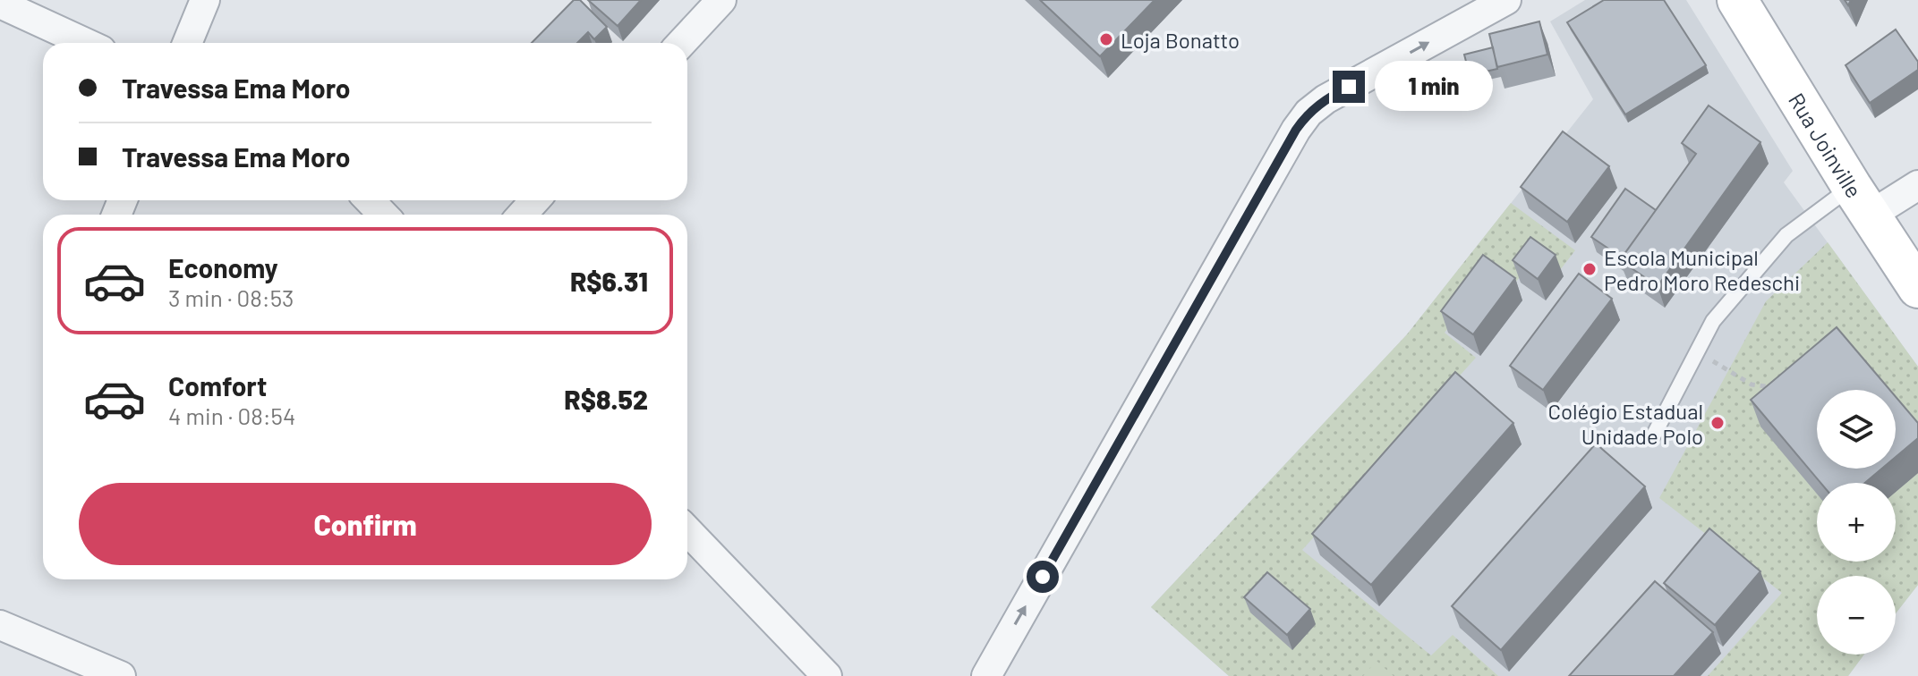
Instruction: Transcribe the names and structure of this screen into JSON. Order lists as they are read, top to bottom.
{
  "streets": {
    "main road": ["Rua Joinville"]
  },
  "places": ["Loja Bonatto", "Escola Municipal Pedro Moro Redeschi", "Colégio Estadual Unidade Polo"],
  "page": {
    "banner": ["Travessa Ema Moro", "Travessa Ema Moro"],
    "bubble": "1 min",
    "list": [
      {
        "name": "Economy",
        "note": "3 min · 08:53",
        "value": "R$6.31"
      },
      {
        "name": "Comfort",
        "note": "4 min · 08:54",
        "value": "R$8.52"
      }
    ],
    "map_buttons": ["+", "−"],
    "buttons": "Confirm"
  }
}
